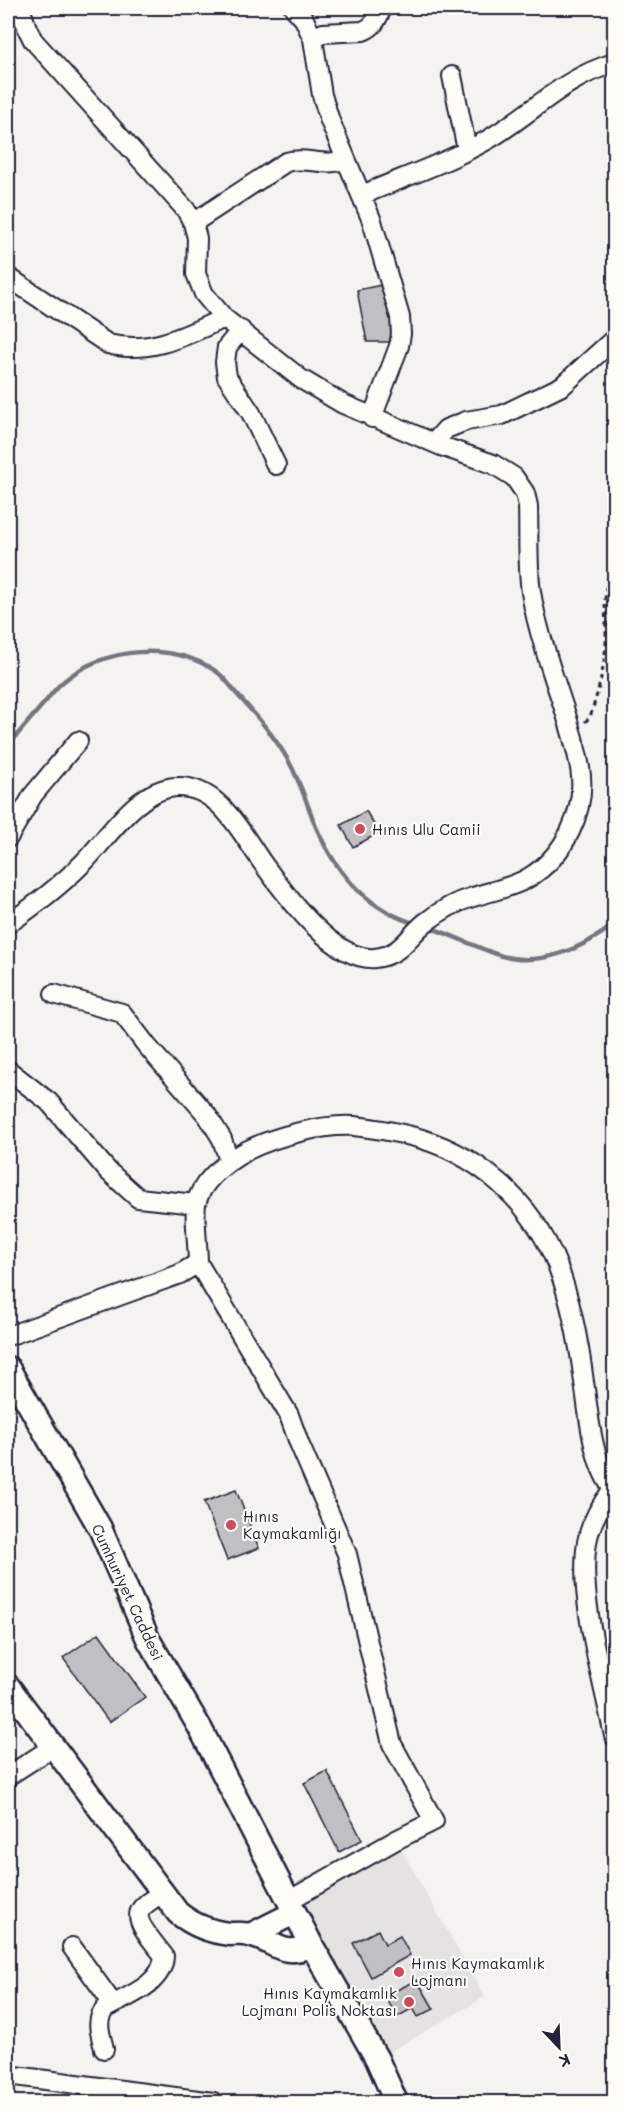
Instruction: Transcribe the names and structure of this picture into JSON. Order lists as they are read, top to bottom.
{
  "streets": {
    "main road": ["Cumhuriyet Caddesi"]
  },
  "places": [
    "Hınıs Ulu Camii",
    "Hınıs Kaymakamlığı",
    "Hınıs Kaymakamlık Lojmanı",
    "Hınıs Kaymakamlık Lojmanı Polis Noktası"
  ],
  "north": "bottom right"
}
